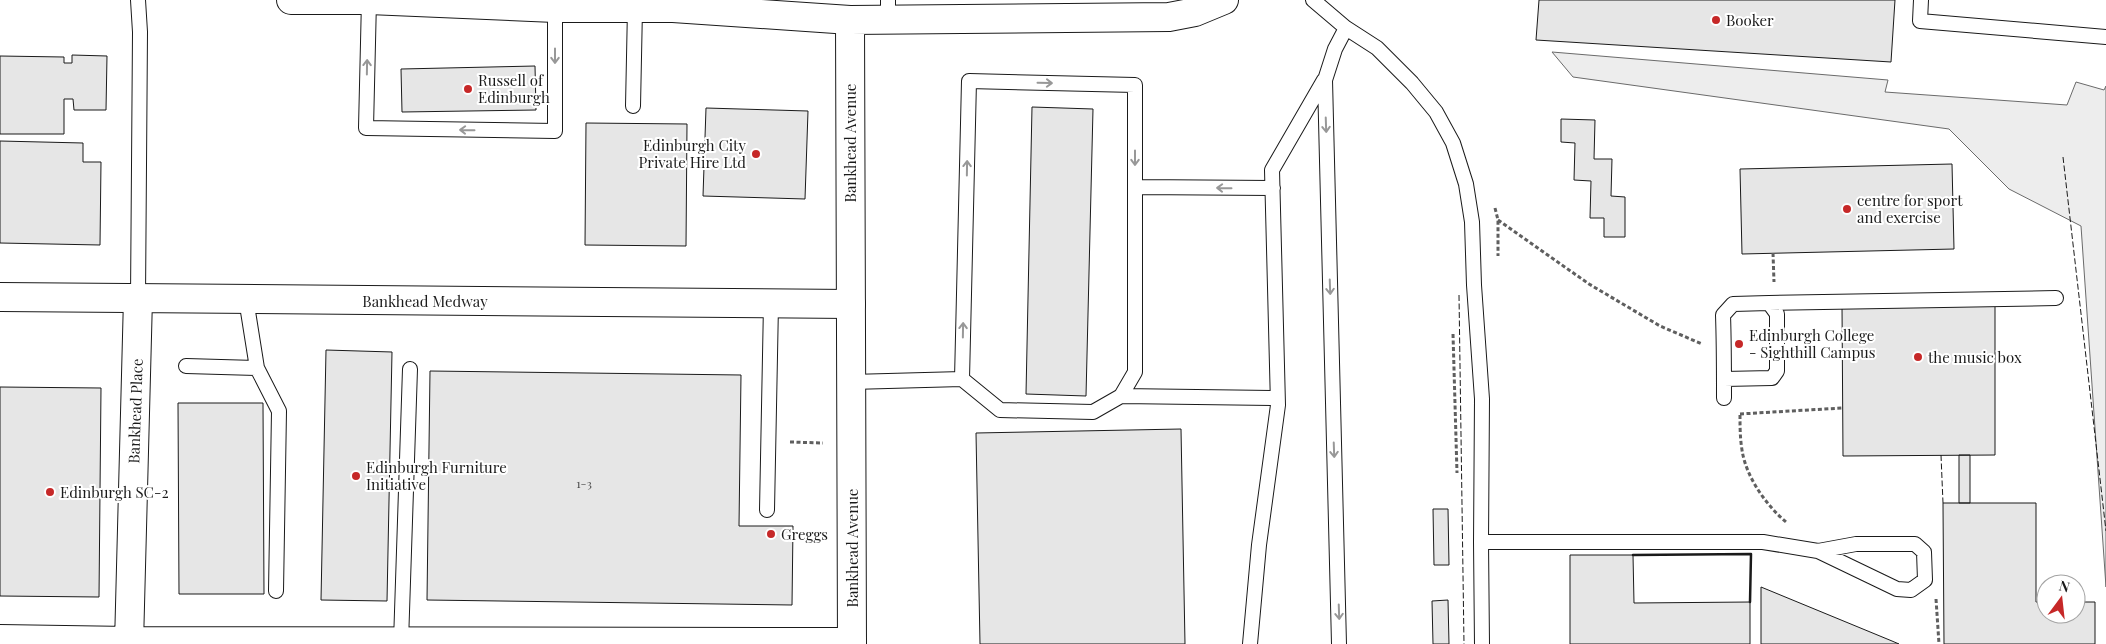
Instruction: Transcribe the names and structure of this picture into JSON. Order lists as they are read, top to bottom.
{
  "streets": {
    "street": ["Bankhead Avenue", "Bankhead Medway", "Bankhead Place"]
  },
  "crossings": [
    ["Bankhead Avenue", "Bankhead Medway"],
    ["Bankhead Medway", "Bankhead Place"]
  ],
  "places": [
    "Booker",
    "Russell of Edinburgh",
    "Edinburgh City Private Hire Ltd",
    "centre for sport and exercise",
    "Edinburgh College - Sighthill Campus",
    "the music box",
    "Edinburgh Furniture Initiative",
    "Edinburgh SC-2",
    "Greggs"
  ],
  "house_numbers": ["1-3"],
  "north": "top"
}
